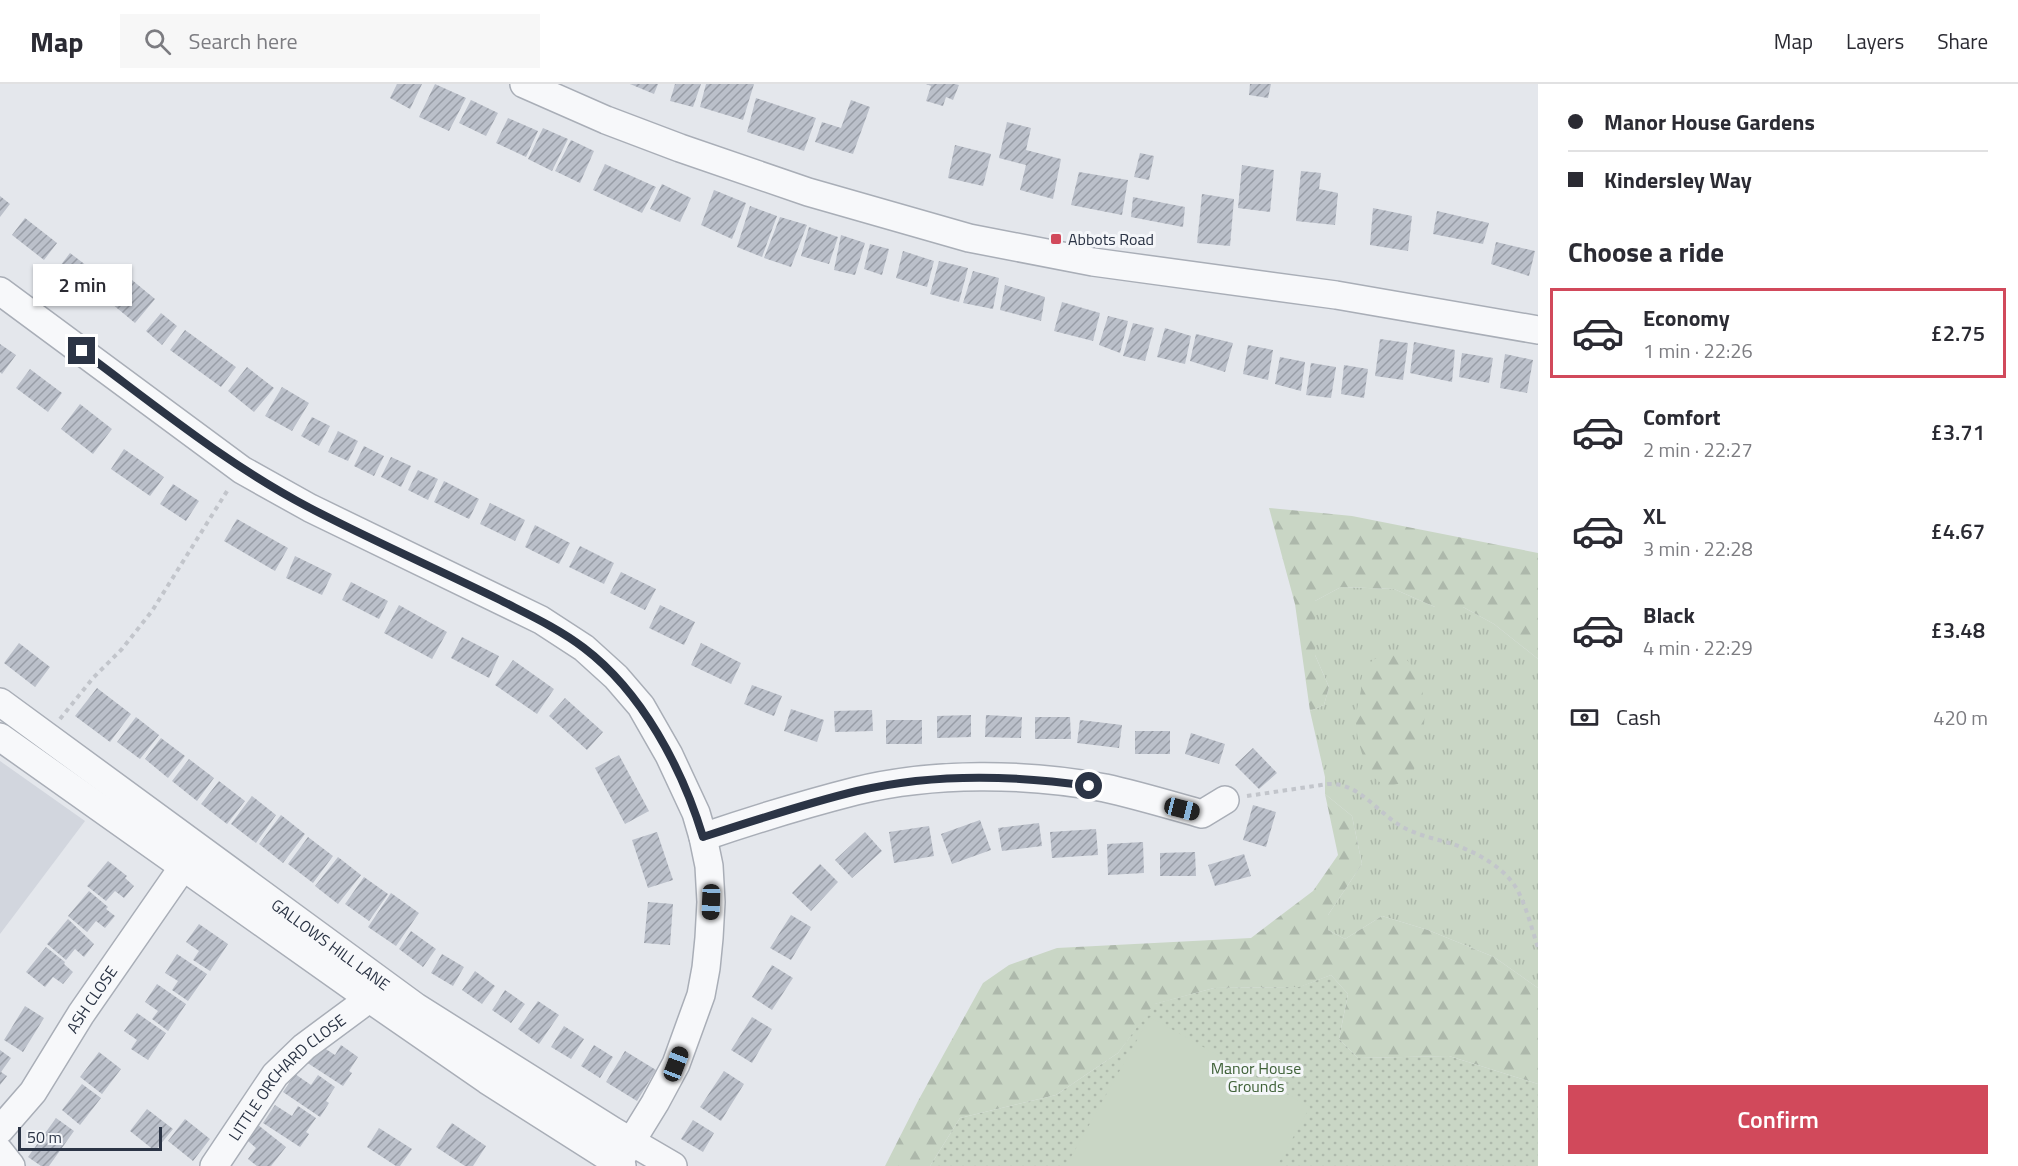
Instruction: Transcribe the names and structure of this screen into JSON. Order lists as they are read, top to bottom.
{
  "streets": {
    "street": ["GALLOWS HILL LANE", "ASH CLOSE", "LITTLE ORCHARD CLOSE"]
  },
  "crossings": [
    ["GALLOWS HILL LANE", "ASH CLOSE"],
    ["GALLOWS HILL LANE", "LITTLE ORCHARD CLOSE"]
  ],
  "parks": ["Manor House Grounds"],
  "places": {
    "transit": ["Abbots Road"]
  },
  "scale_bar": "50 m",
  "page": {
    "header": "Map",
    "search": "Search here",
    "nav": ["Map", "Layers", "Share"],
    "banner": ["Manor House Gardens", "Kindersley Way"],
    "heading": "Choose a ride",
    "bubble": "2 min",
    "list": [
      {
        "name": "Economy",
        "note": "1 min · 22:26",
        "value": "£2.75"
      },
      {
        "name": "Comfort",
        "note": "2 min · 22:27",
        "value": "£3.71"
      },
      {
        "name": "XL",
        "note": "3 min · 22:28",
        "value": "£4.67"
      },
      {
        "name": "Black",
        "note": "4 min · 22:29",
        "value": "£3.48"
      }
    ],
    "pay": ["Cash", "420 m"],
    "buttons": "Confirm",
    "scale": "50 m"
  }
}
